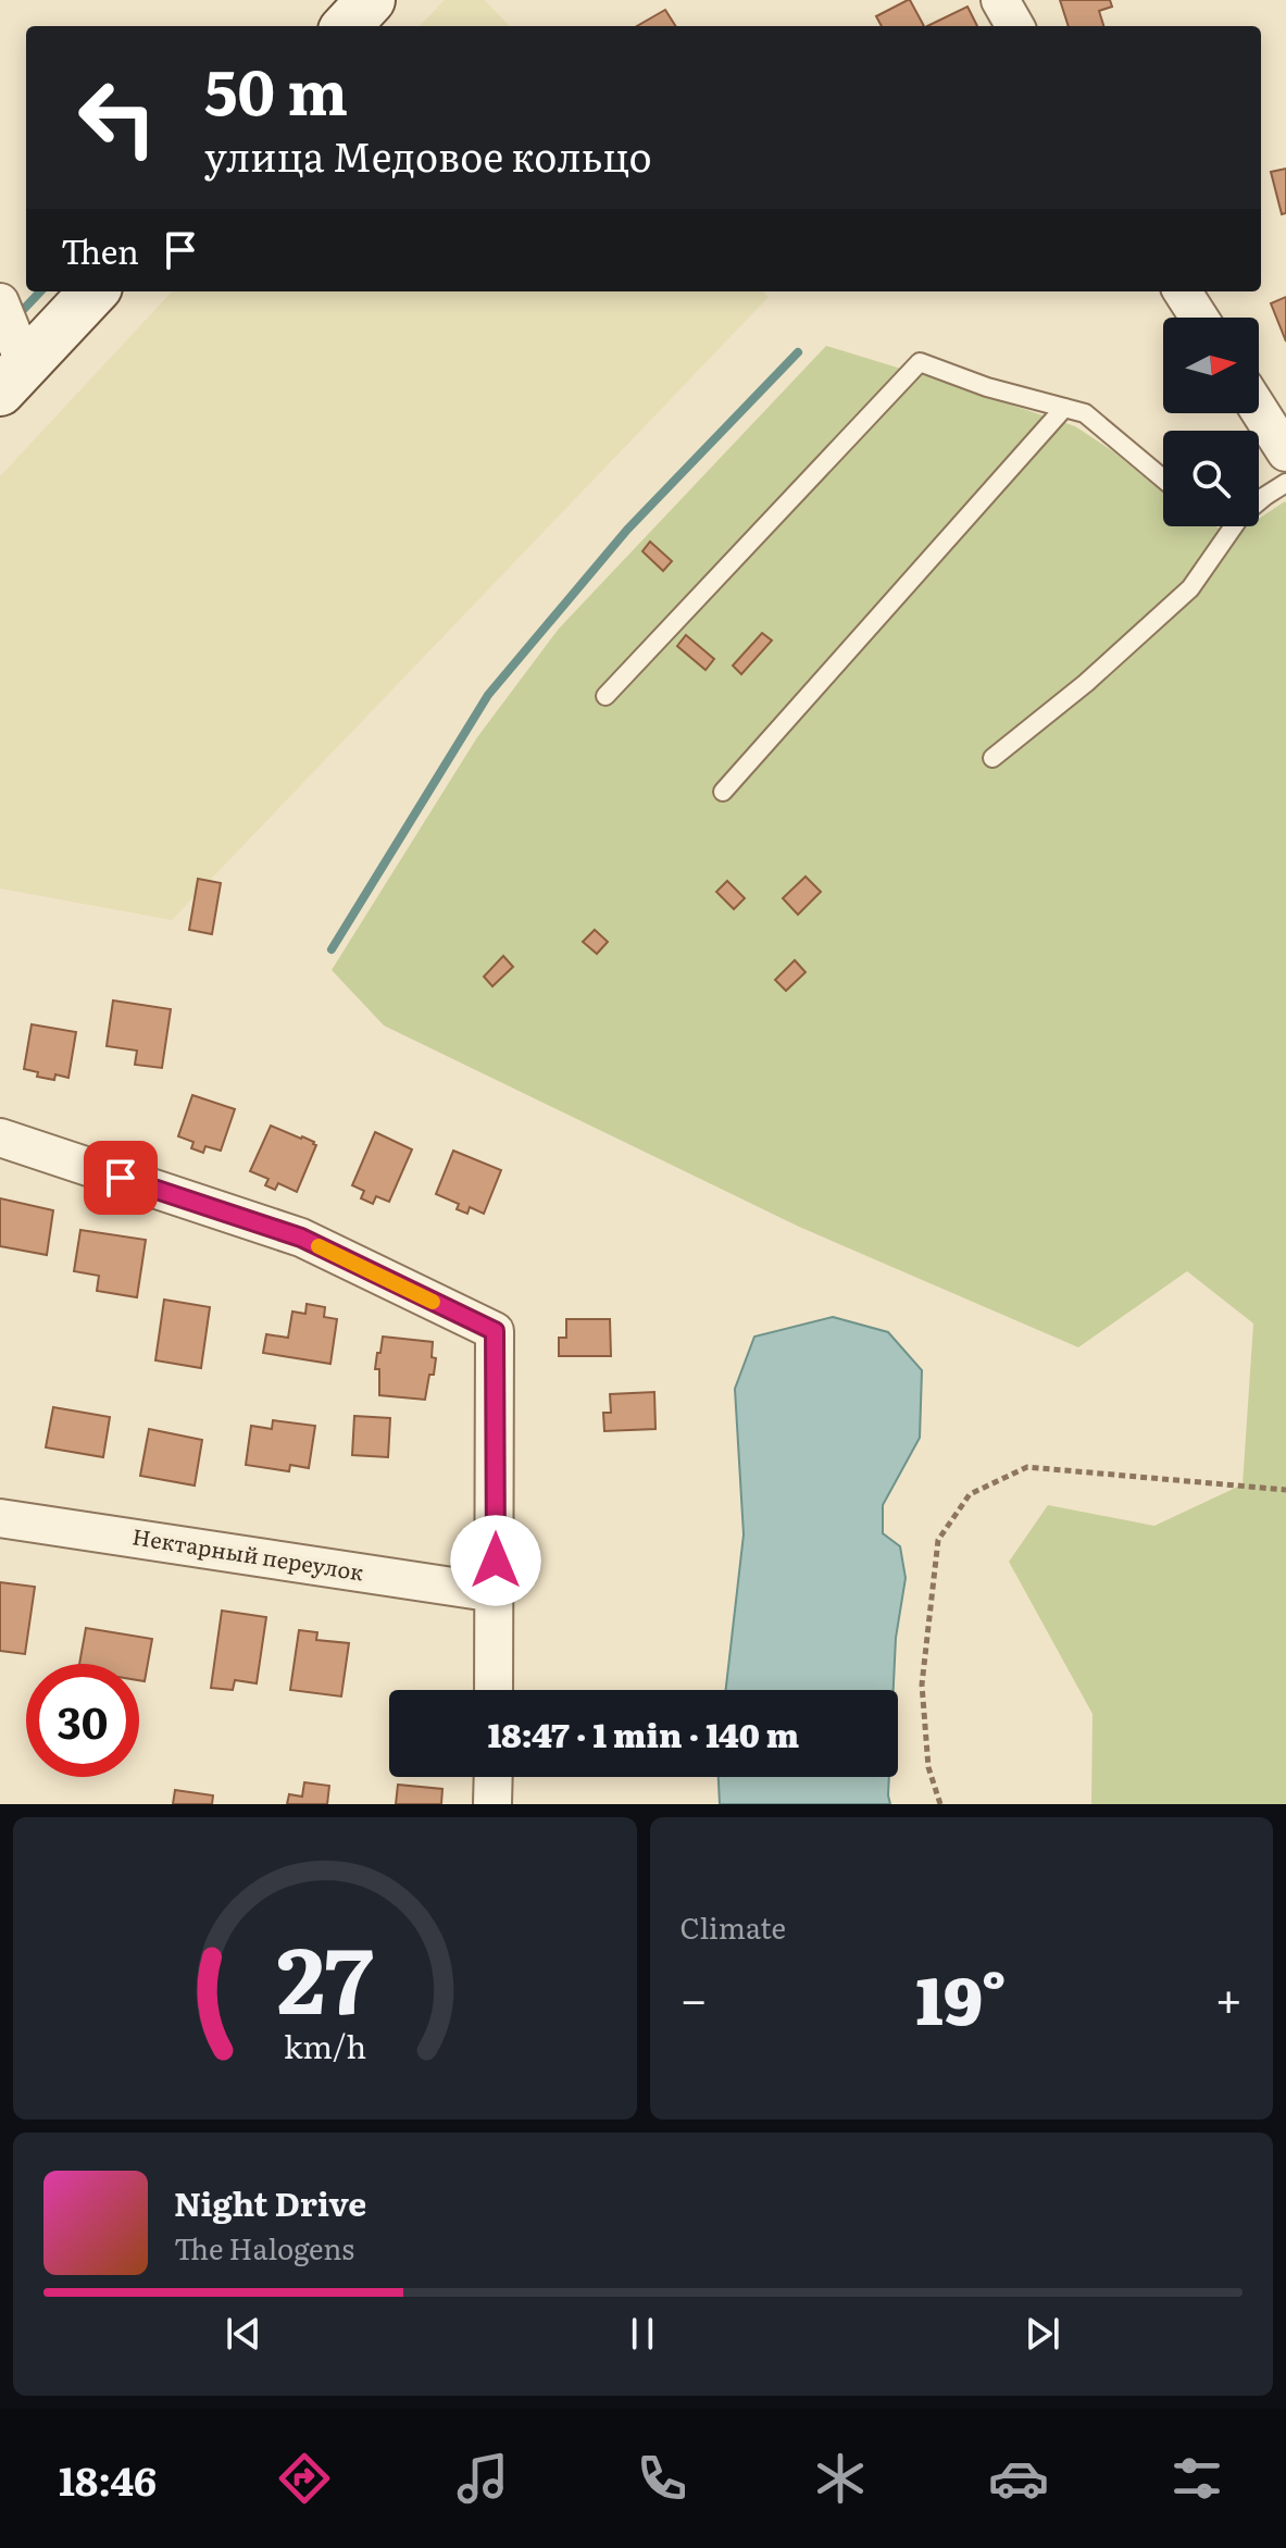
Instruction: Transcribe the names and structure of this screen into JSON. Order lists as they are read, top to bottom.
{
  "streets": {
    "street": ["Нектарный переулок"]
  },
  "north": "right",
  "page": {
    "turn": ["50 m", "улица Медовое кольцо"],
    "then": "Then",
    "limit": "30",
    "trip": "18:47 · 1 min · 140 m",
    "tile": "Climate",
    "heat": ["−", "19°", "+"],
    "song": ["Night Drive", "The Halogens"],
    "tabs": "18:46",
    "gauge": ["27", "km/h"]
  }
}
